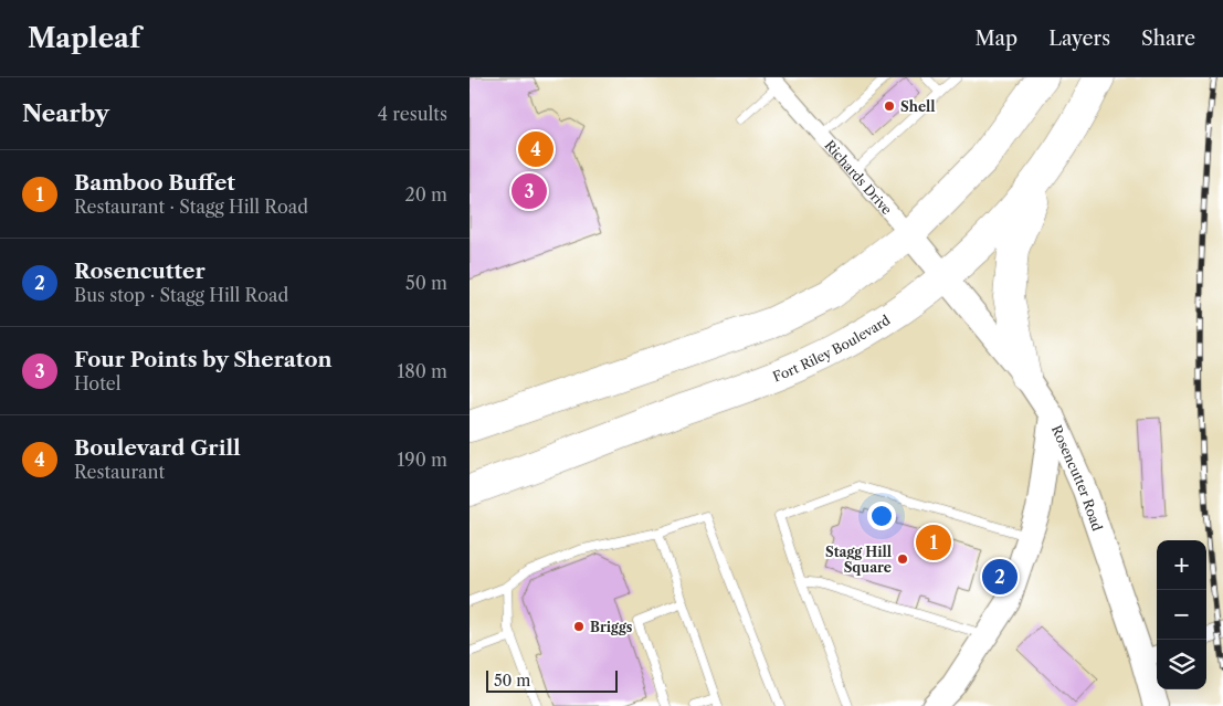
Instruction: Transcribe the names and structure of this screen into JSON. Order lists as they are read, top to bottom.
{
  "streets": {
    "highway": ["Fort Riley Boulevard"],
    "street": ["Richards Drive", "Rosencutter Road"]
  },
  "crossings": [
    ["Richards Drive", "Fort Riley Boulevard"],
    ["Richards Drive", "Rosencutter Road"],
    ["Fort Riley Boulevard", "Rosencutter Road"]
  ],
  "places": ["Shell", "Stagg Hill Square", "Briggs"],
  "scale_bar": "50 m",
  "page": {
    "header": "Mapleaf",
    "nav": ["Map", "Layers", "Share"],
    "heading": ["Nearby", "4 results"],
    "pins": [
      "4",
      "3",
      "1",
      "2"
    ],
    "list": [
      {
        "mark": "1",
        "name": "Bamboo Buffet",
        "note": "Restaurant · Stagg Hill Road",
        "value": "20 m"
      },
      {
        "mark": "2",
        "name": "Rosencutter",
        "note": "Bus stop · Stagg Hill Road",
        "value": "50 m"
      },
      {
        "mark": "3",
        "name": "Four Points by Sheraton",
        "note": "Hotel",
        "value": "180 m"
      },
      {
        "mark": "4",
        "name": "Boulevard Grill",
        "note": "Restaurant",
        "value": "190 m"
      }
    ],
    "map_buttons": ["+", "−"],
    "scale": "50 m"
  }
}
